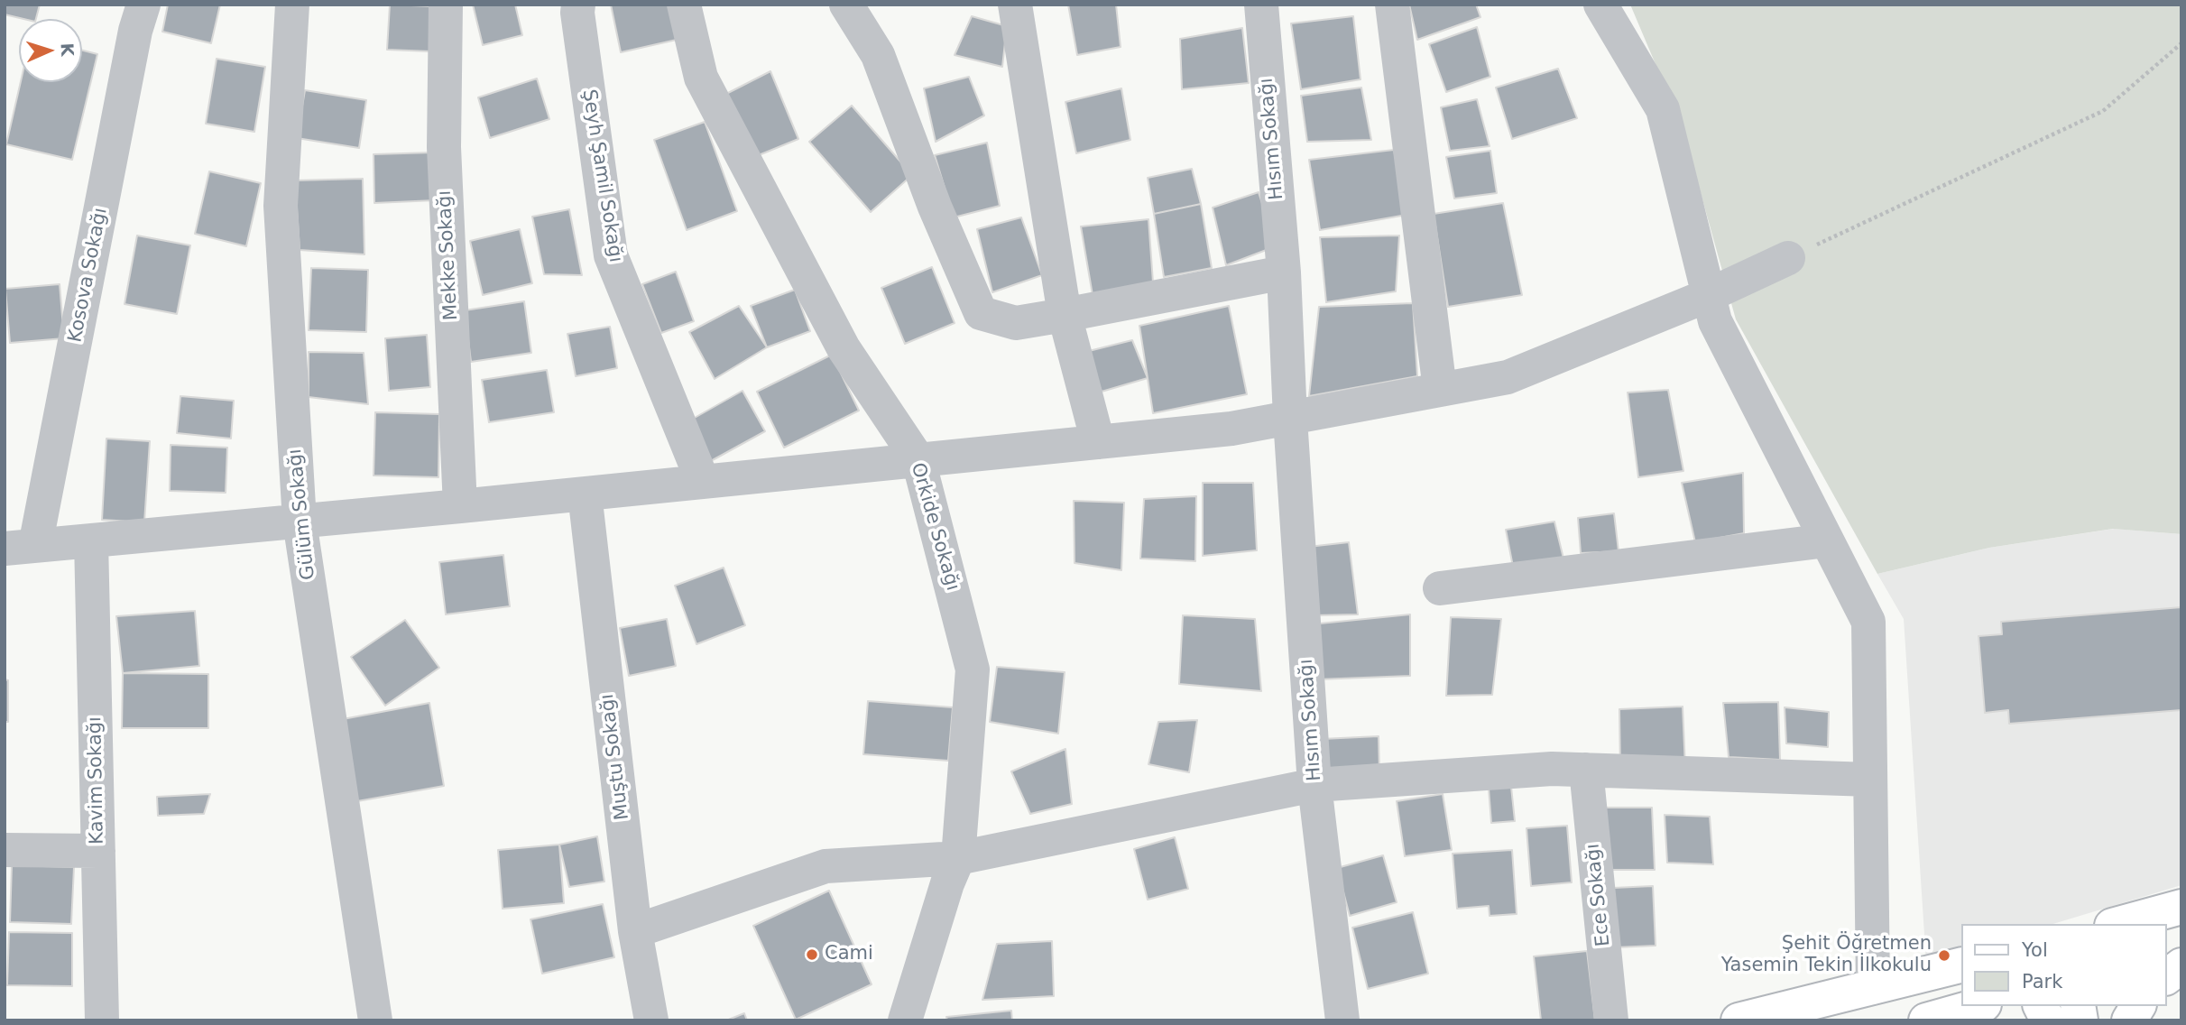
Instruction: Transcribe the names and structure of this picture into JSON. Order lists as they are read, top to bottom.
{
  "streets": {
    "street": [
      "Hısım Sokağı",
      "Şeyh Şamil Sokağı",
      "Mekke Sokağı",
      "Kosova Sokağı",
      "Gülüm Sokağı",
      "Orkide Sokağı",
      "Muştu Sokağı",
      "Kavim Sokağı",
      "Ece Sokağı"
    ]
  },
  "places": ["Cami", "Şehit Öğretmen Yasemin Tekin İlkokulu"],
  "legend": ["Yol", "Park"],
  "north": "right"
}
